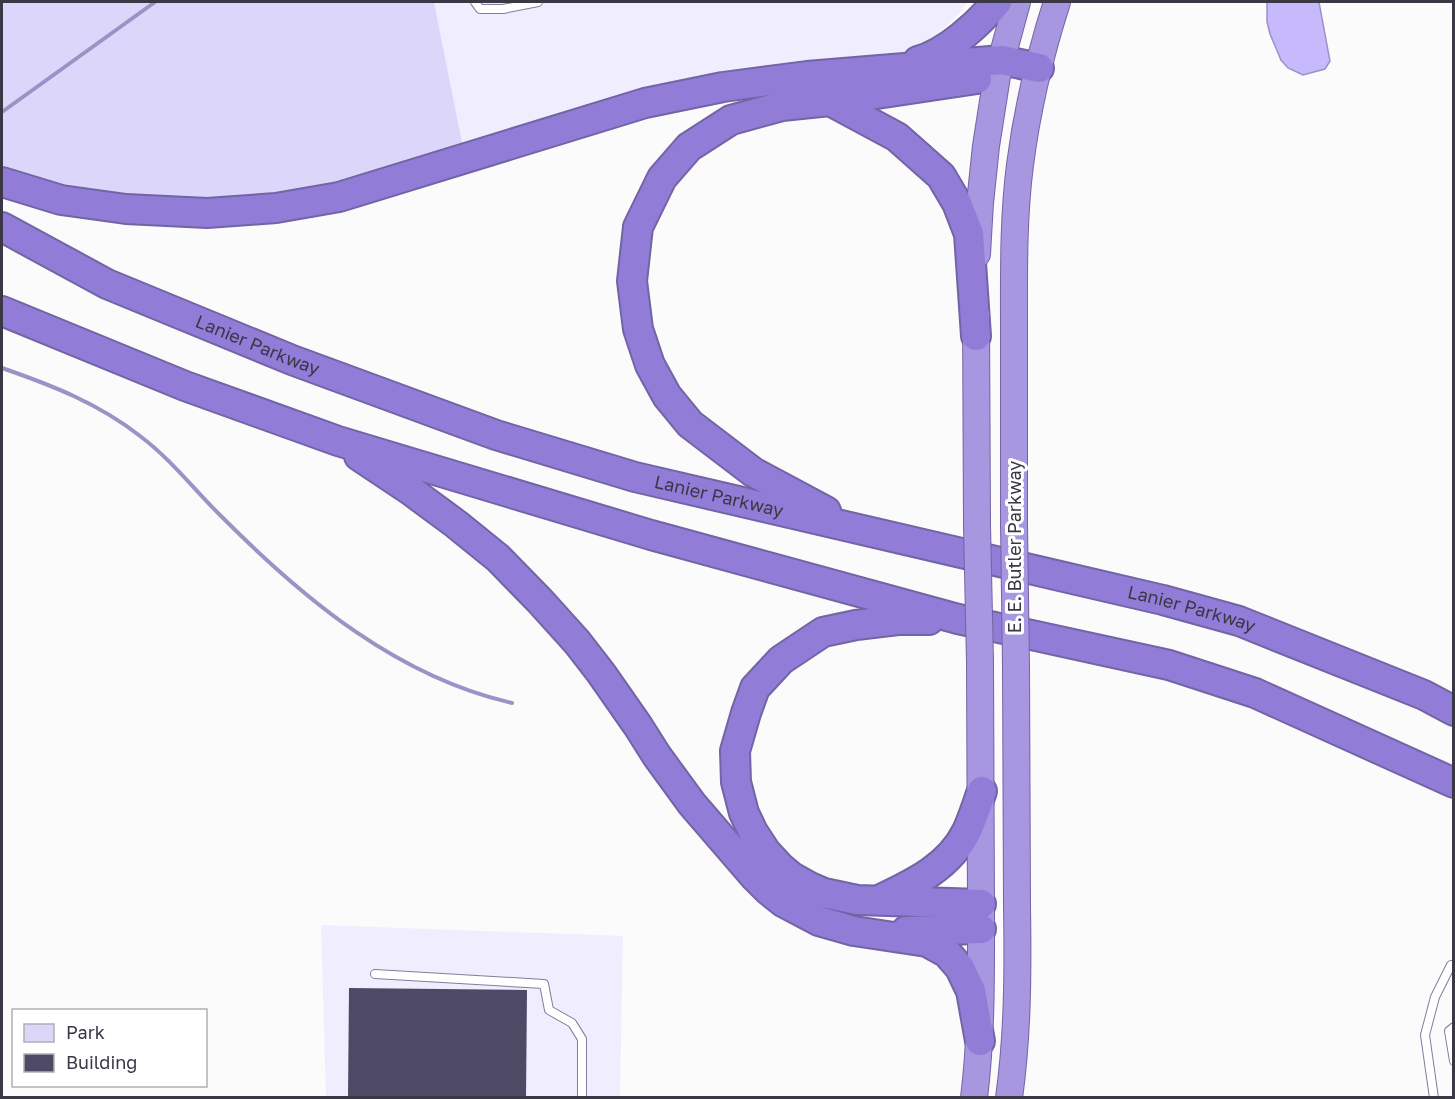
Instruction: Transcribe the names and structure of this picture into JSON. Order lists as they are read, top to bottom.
{
  "streets": {
    "highway": ["Lanier Parkway", "E. E. Butler Parkway"]
  },
  "legend": ["Park", "Building"]
}
